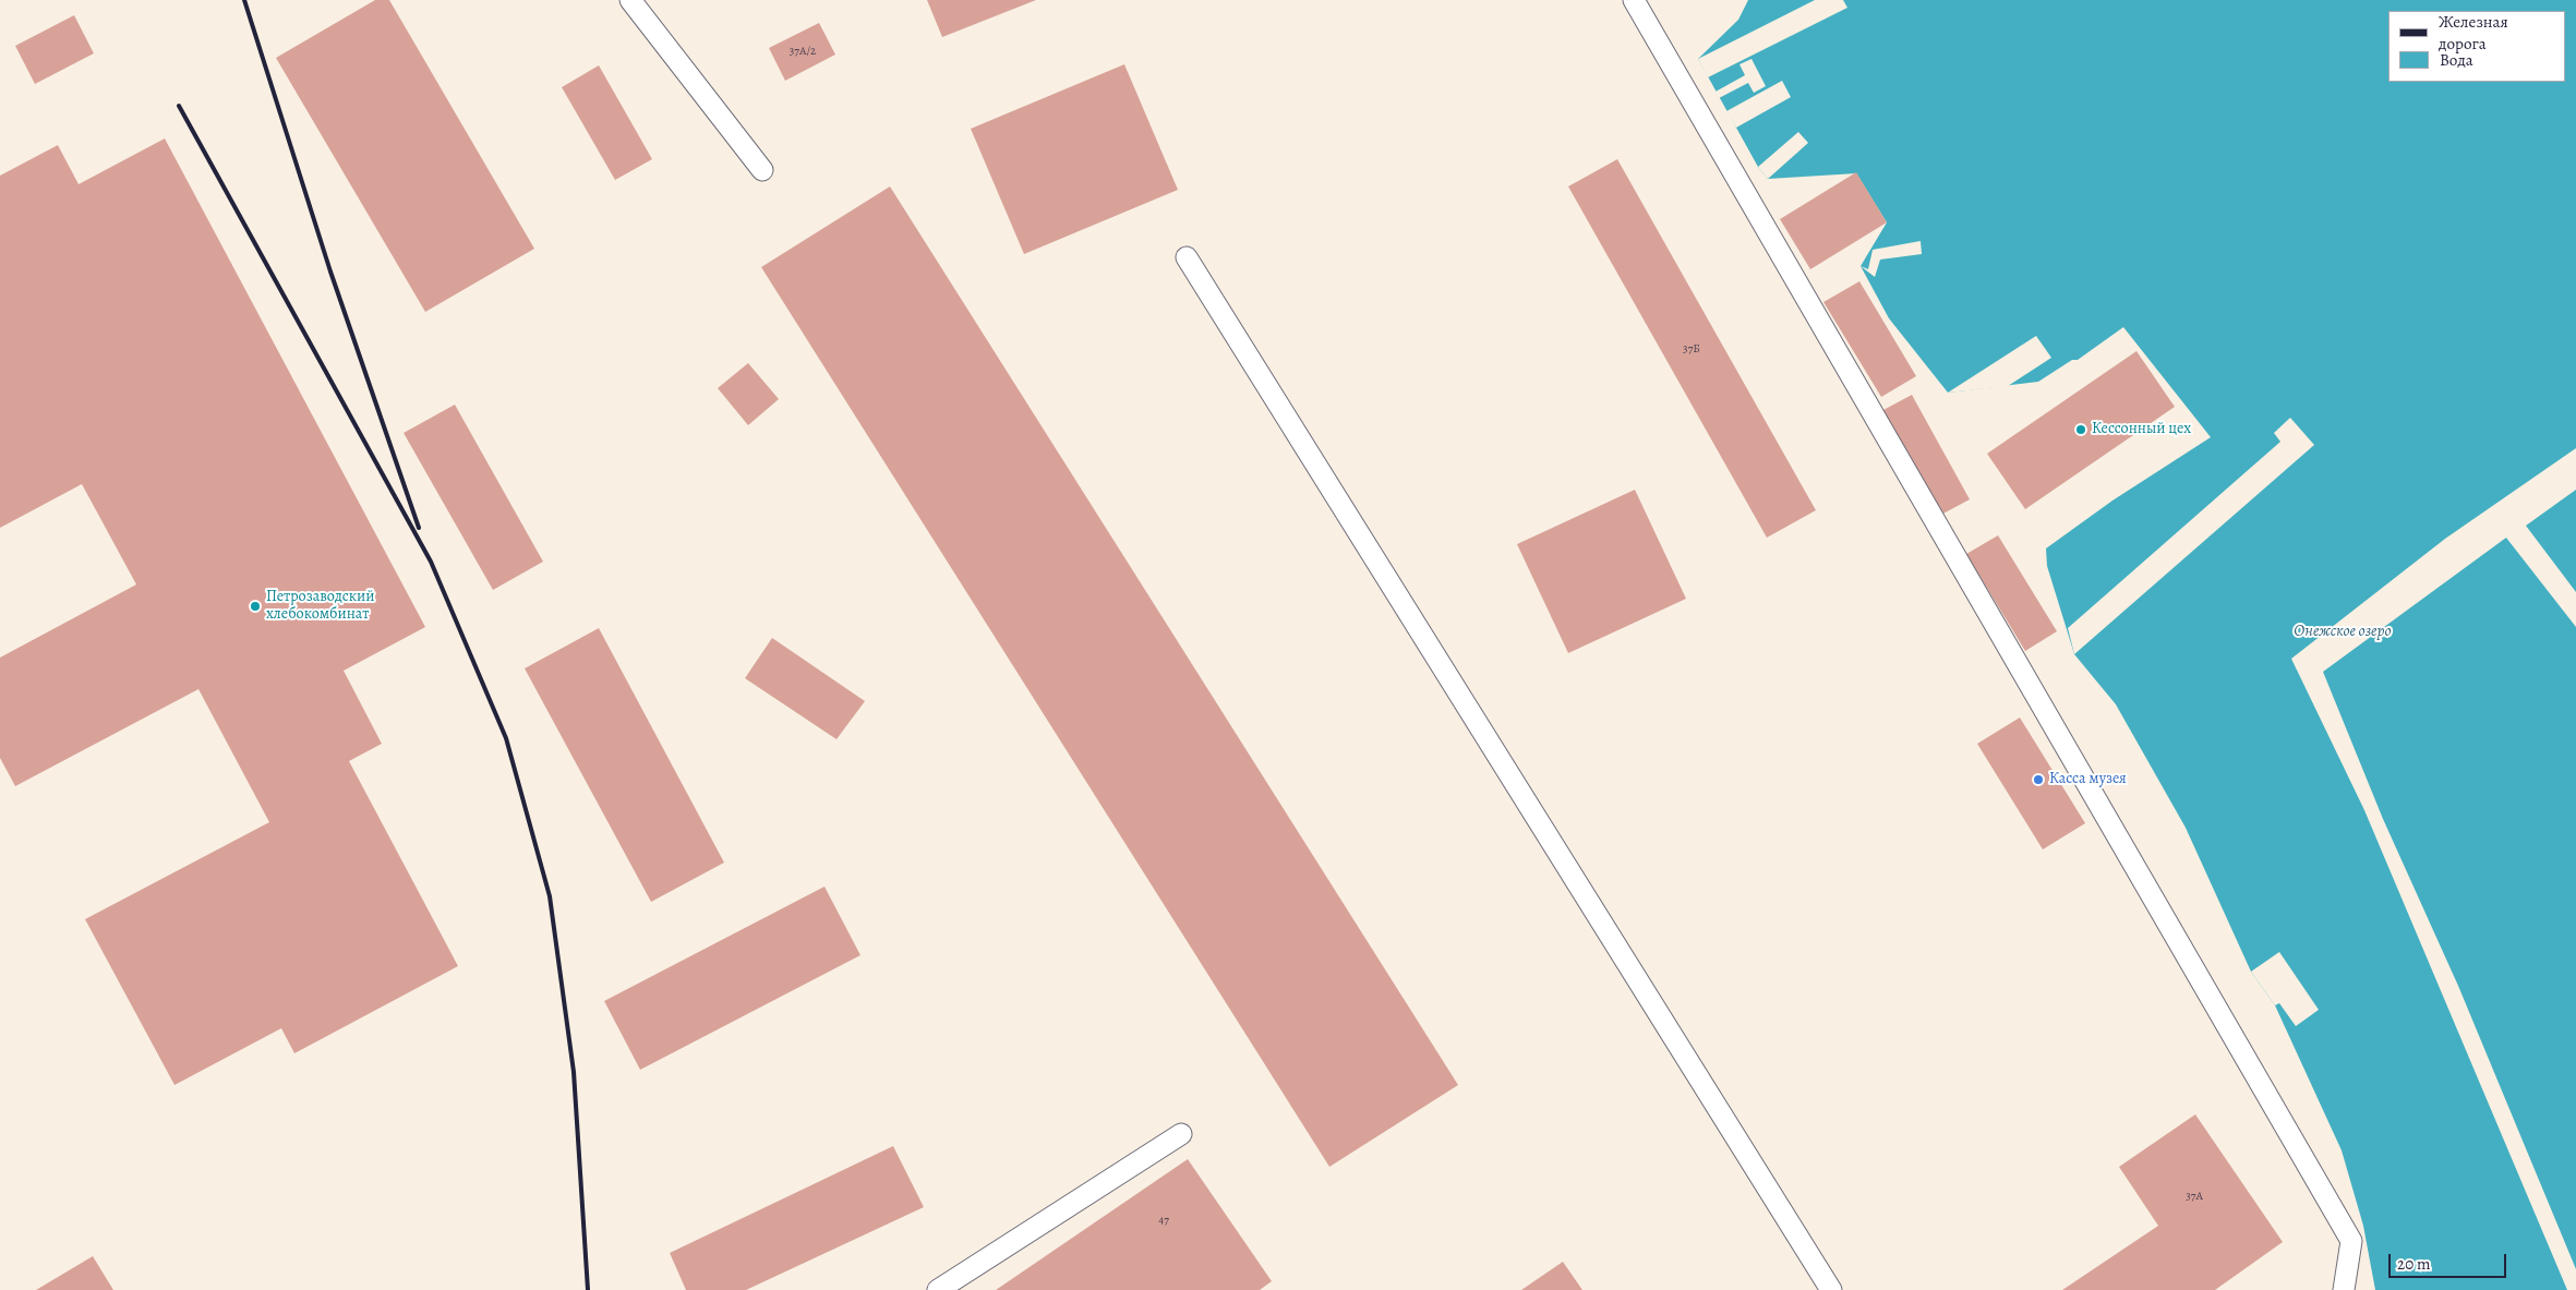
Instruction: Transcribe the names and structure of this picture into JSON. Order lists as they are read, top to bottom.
{
  "water": ["Онежское озеро"],
  "places": ["Кессонный цех", "Петрозаводский хлебокомбинат", "Касса музея"],
  "house_numbers": [
    "37А/2",
    "37Б",
    "37А",
    "47"
  ],
  "legend": ["Железная дорога", "Вода"],
  "scale_bar": "20 m"
}
